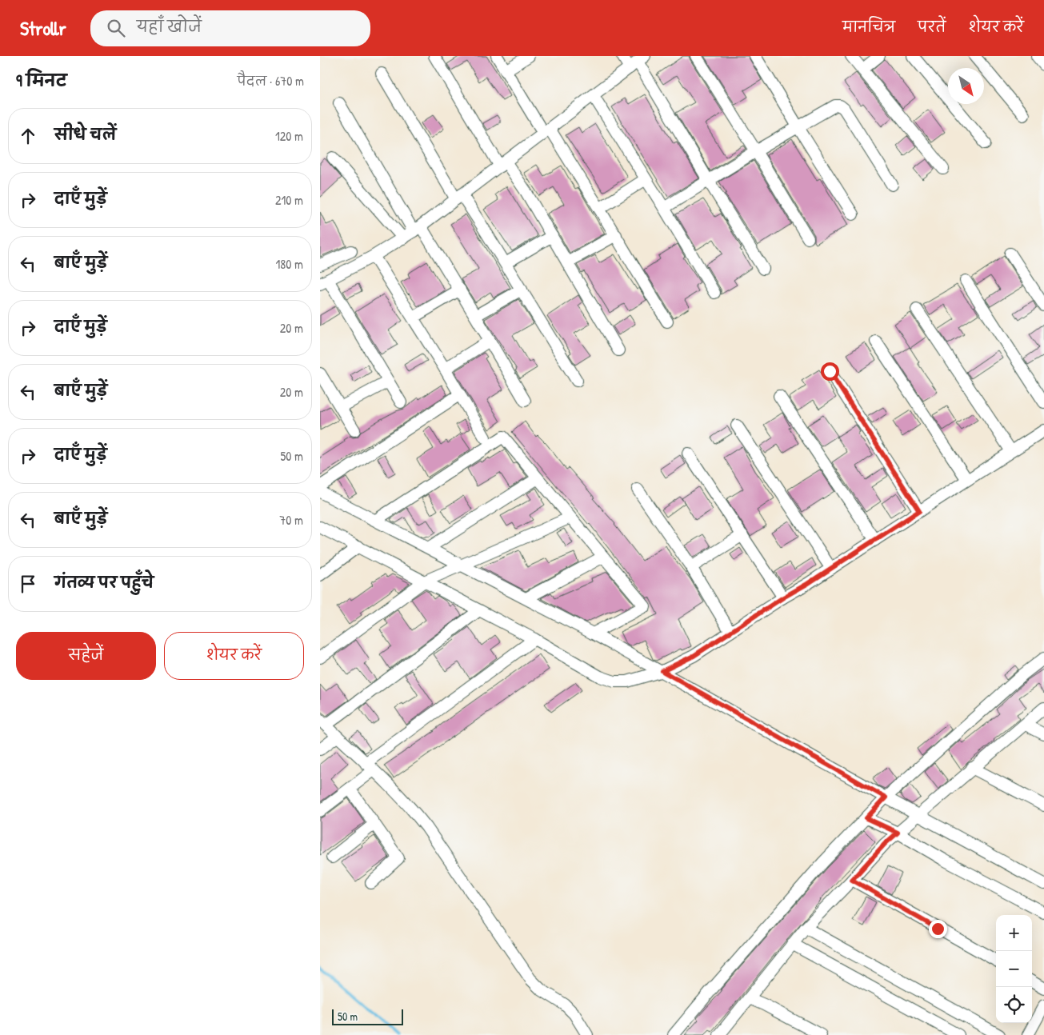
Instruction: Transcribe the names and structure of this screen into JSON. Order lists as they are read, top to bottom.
{
  "scale_bar": "50 m",
  "north": "bottom right",
  "page": {
    "header": "Strollr",
    "search": "यहाँ खोजें",
    "nav": ["मानचित्र", "परतें", "शेयर करें"],
    "heading": ["9 मिनट", "पैदल · 670 m"],
    "list": [
      ["सीधे चलें", "120 m"],
      ["दाएँ मुड़ें", "210 m"],
      ["बाएँ मुड़ें", "180 m"],
      ["दाएँ मुड़ें", "20 m"],
      ["बाएँ मुड़ें", "20 m"],
      ["दाएँ मुड़ें", "50 m"],
      ["बाएँ मुड़ें", "70 m"],
      "गंतव्य पर पहुँचे"
    ],
    "buttons": ["सहेजें", "शेयर करें"],
    "map_buttons": ["+", "−"],
    "scale": "50 m"
  }
}
